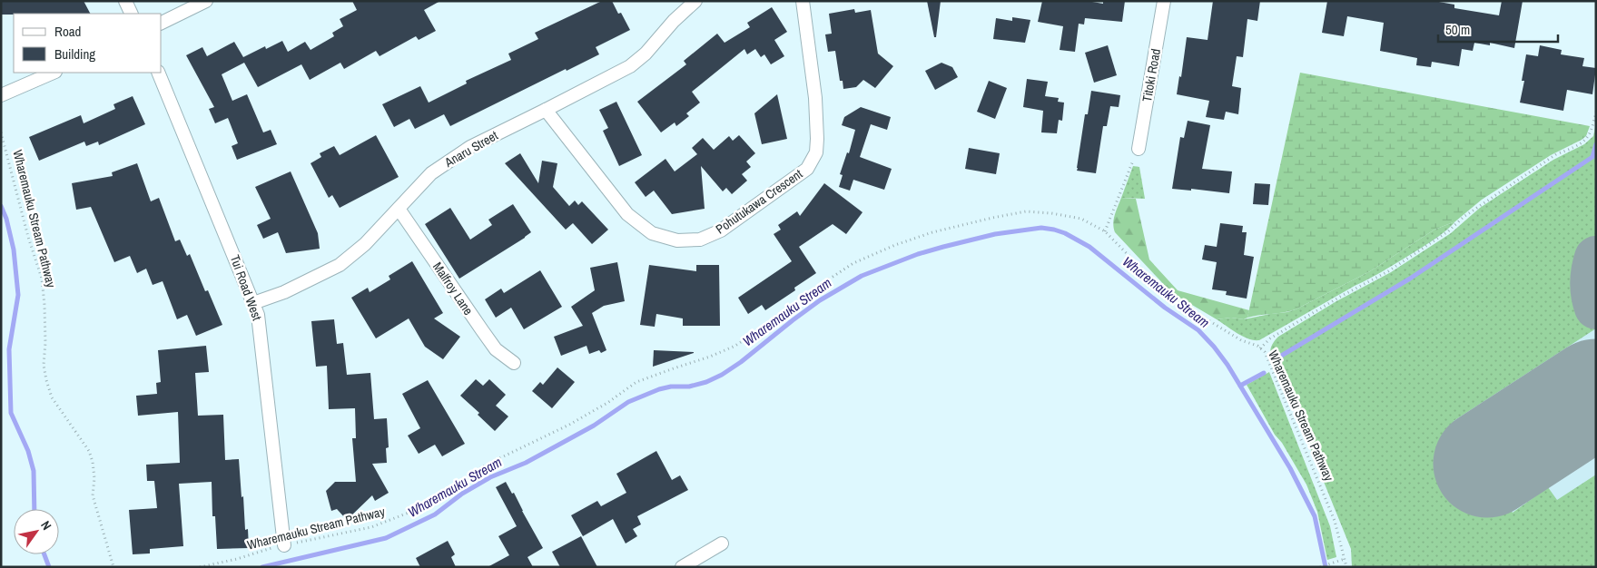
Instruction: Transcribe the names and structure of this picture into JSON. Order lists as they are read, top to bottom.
{
  "streets": {
    "street": [
      "Titoki Road",
      "Anaru Street",
      "Pohutukawa Crescent",
      "Tui Road West",
      "Malfroy Lane"
    ],
    "path": ["Wharemauku Stream Pathway"]
  },
  "crossings": [
    ["Anaru Street", "Pohutukawa Crescent"],
    ["Anaru Street", "Tui Road West"],
    ["Anaru Street", "Malfroy Lane"],
    ["Wharemauku Stream Pathway", "Tui Road West"]
  ],
  "water": ["Wharemauku Stream"],
  "legend": ["Road", "Building"],
  "scale_bar": "50 m",
  "north": "top right"
}
